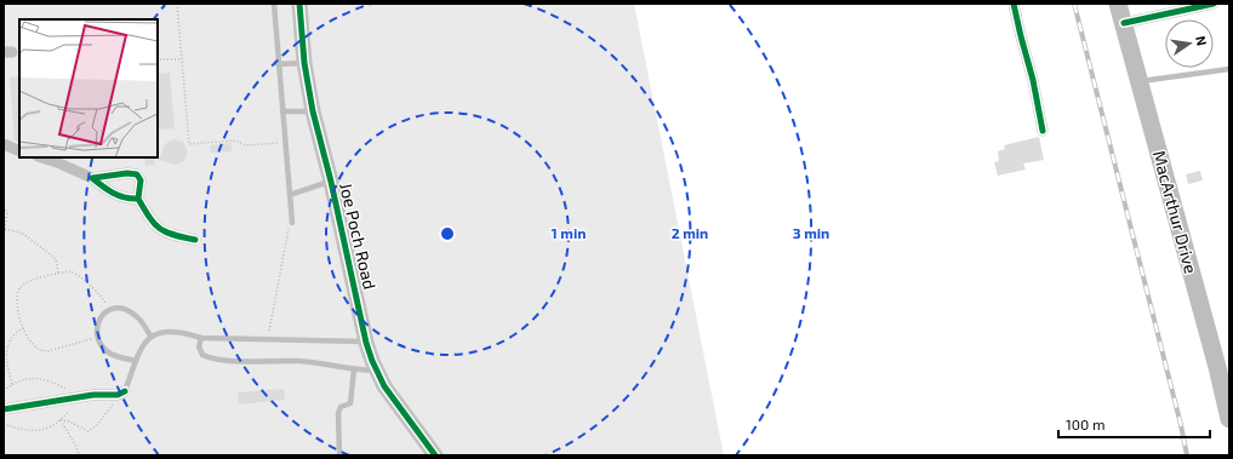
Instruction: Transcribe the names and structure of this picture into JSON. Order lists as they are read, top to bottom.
{
  "streets": {
    "main road": ["MacArthur Drive"],
    "street": ["Joe Poch Road"]
  },
  "scale_bar": "100 m",
  "north": "right",
  "rings": ["1 min", "2 min", "3 min"]
}
